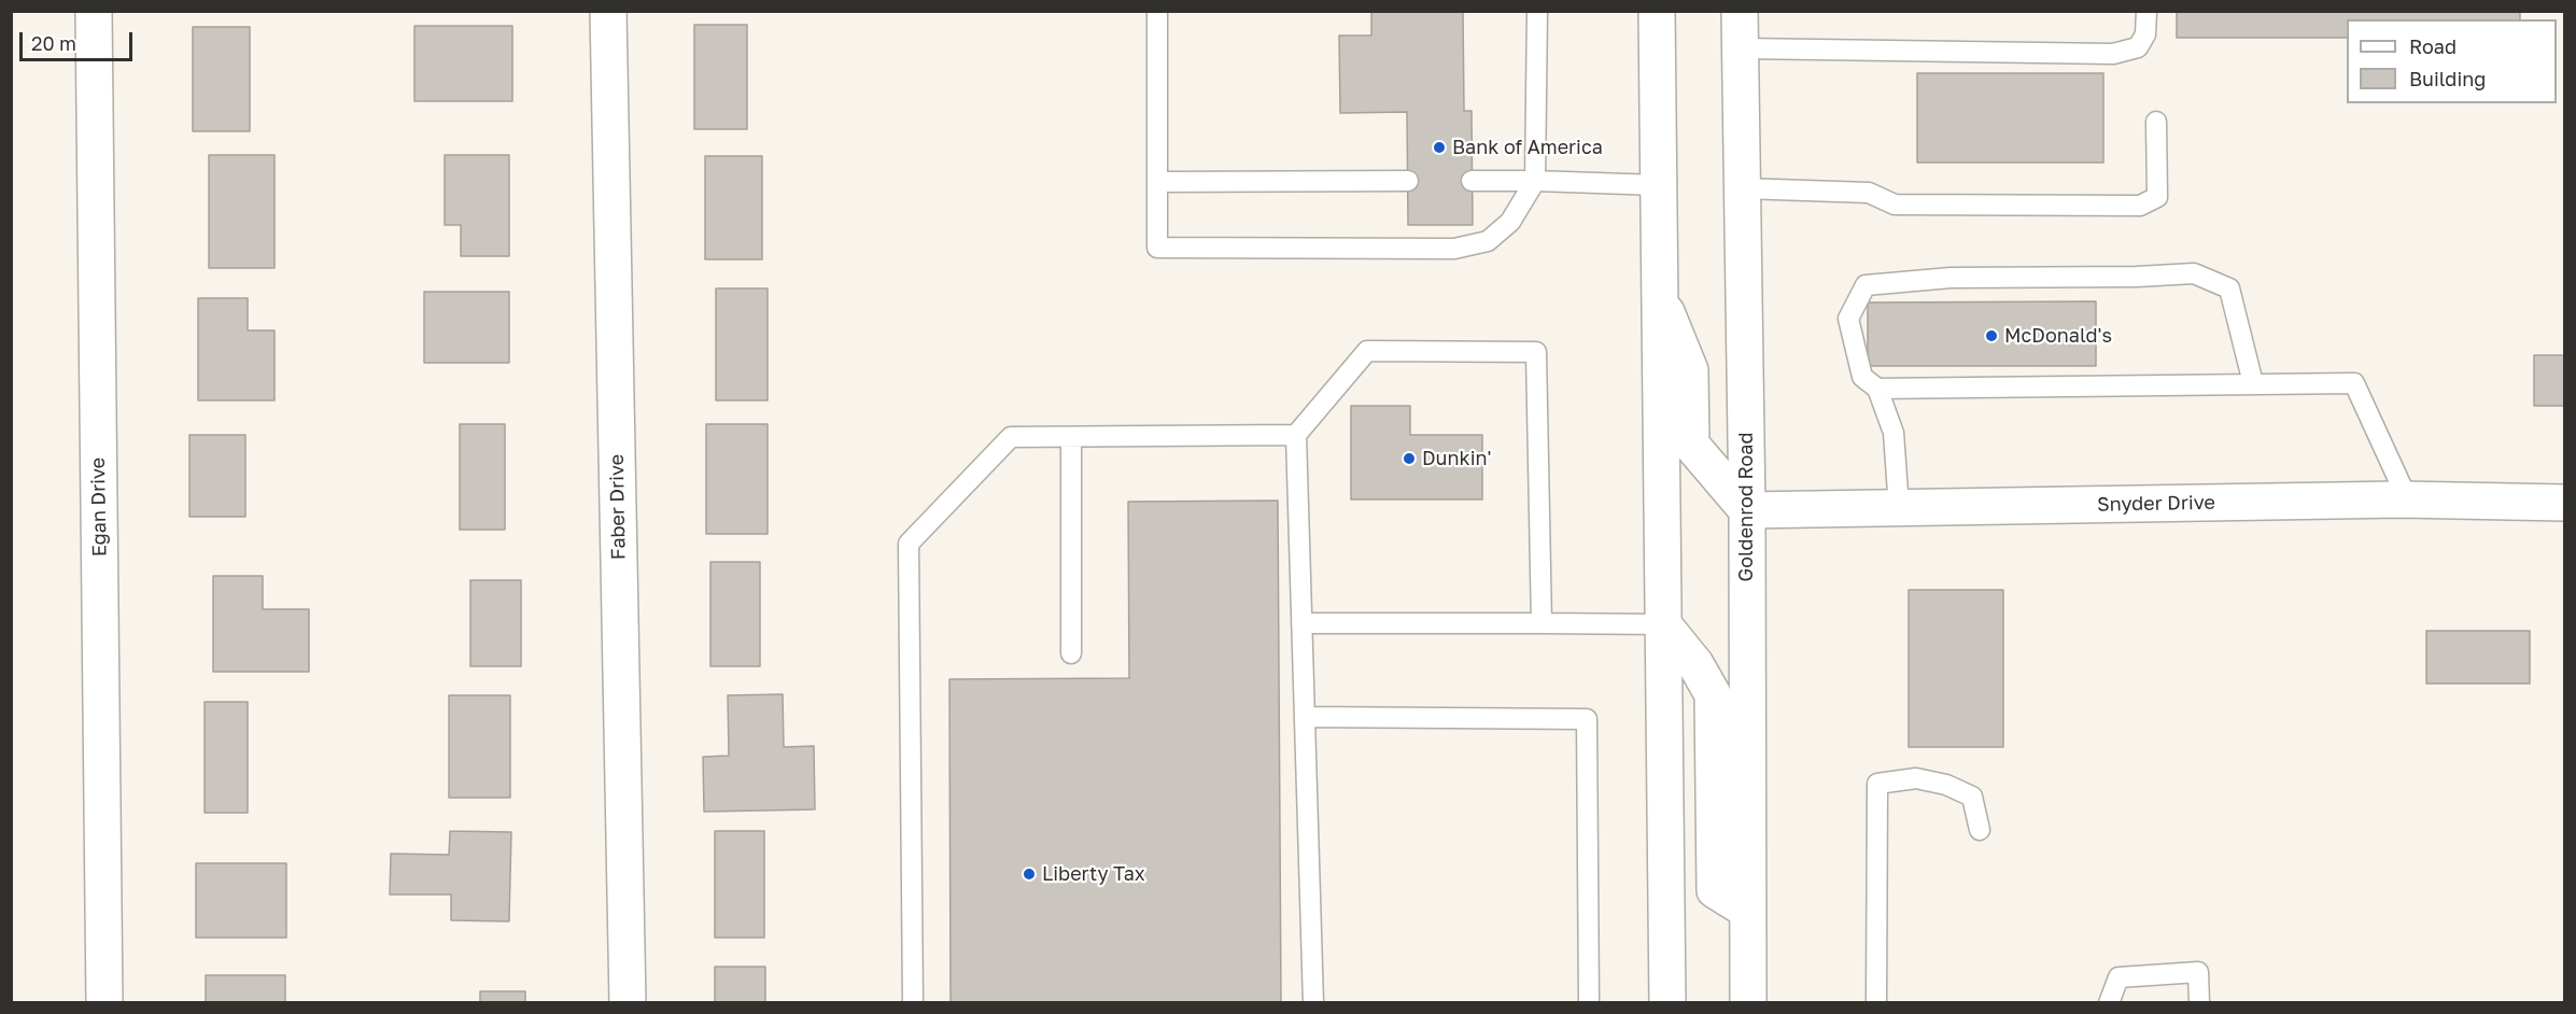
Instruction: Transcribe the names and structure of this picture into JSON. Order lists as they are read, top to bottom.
{
  "streets": {
    "street": [
      "Snyder Drive",
      "Egan Drive",
      "Faber Drive",
      "Goldenrod Road"
    ]
  },
  "crossings": [
    ["Snyder Drive", "Goldenrod Road"]
  ],
  "places": [
    "Bank of America",
    "McDonald's",
    "Dunkin'",
    "Liberty Tax"
  ],
  "legend": ["Road", "Building"],
  "scale_bar": "20 m"
}
